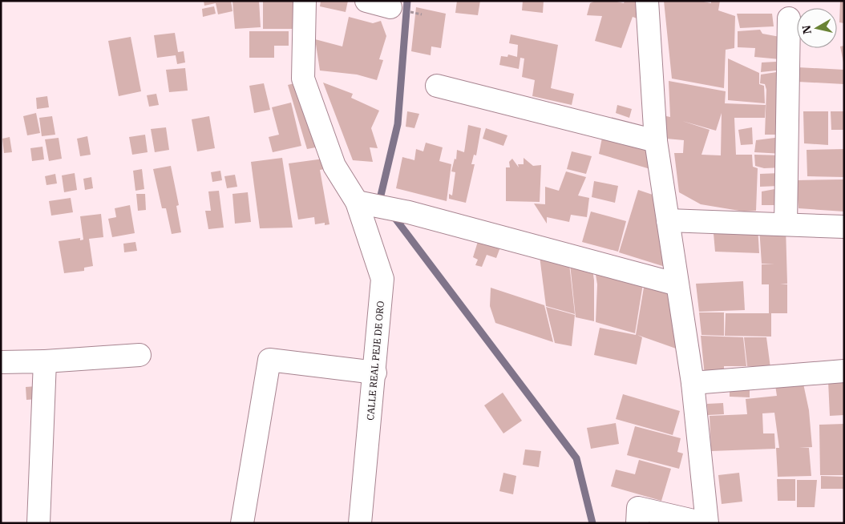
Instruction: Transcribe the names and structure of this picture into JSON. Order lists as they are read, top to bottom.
{
  "streets": {
    "street": ["CALLE REAL PEJE DE ORO"]
  },
  "north": "left"
}
